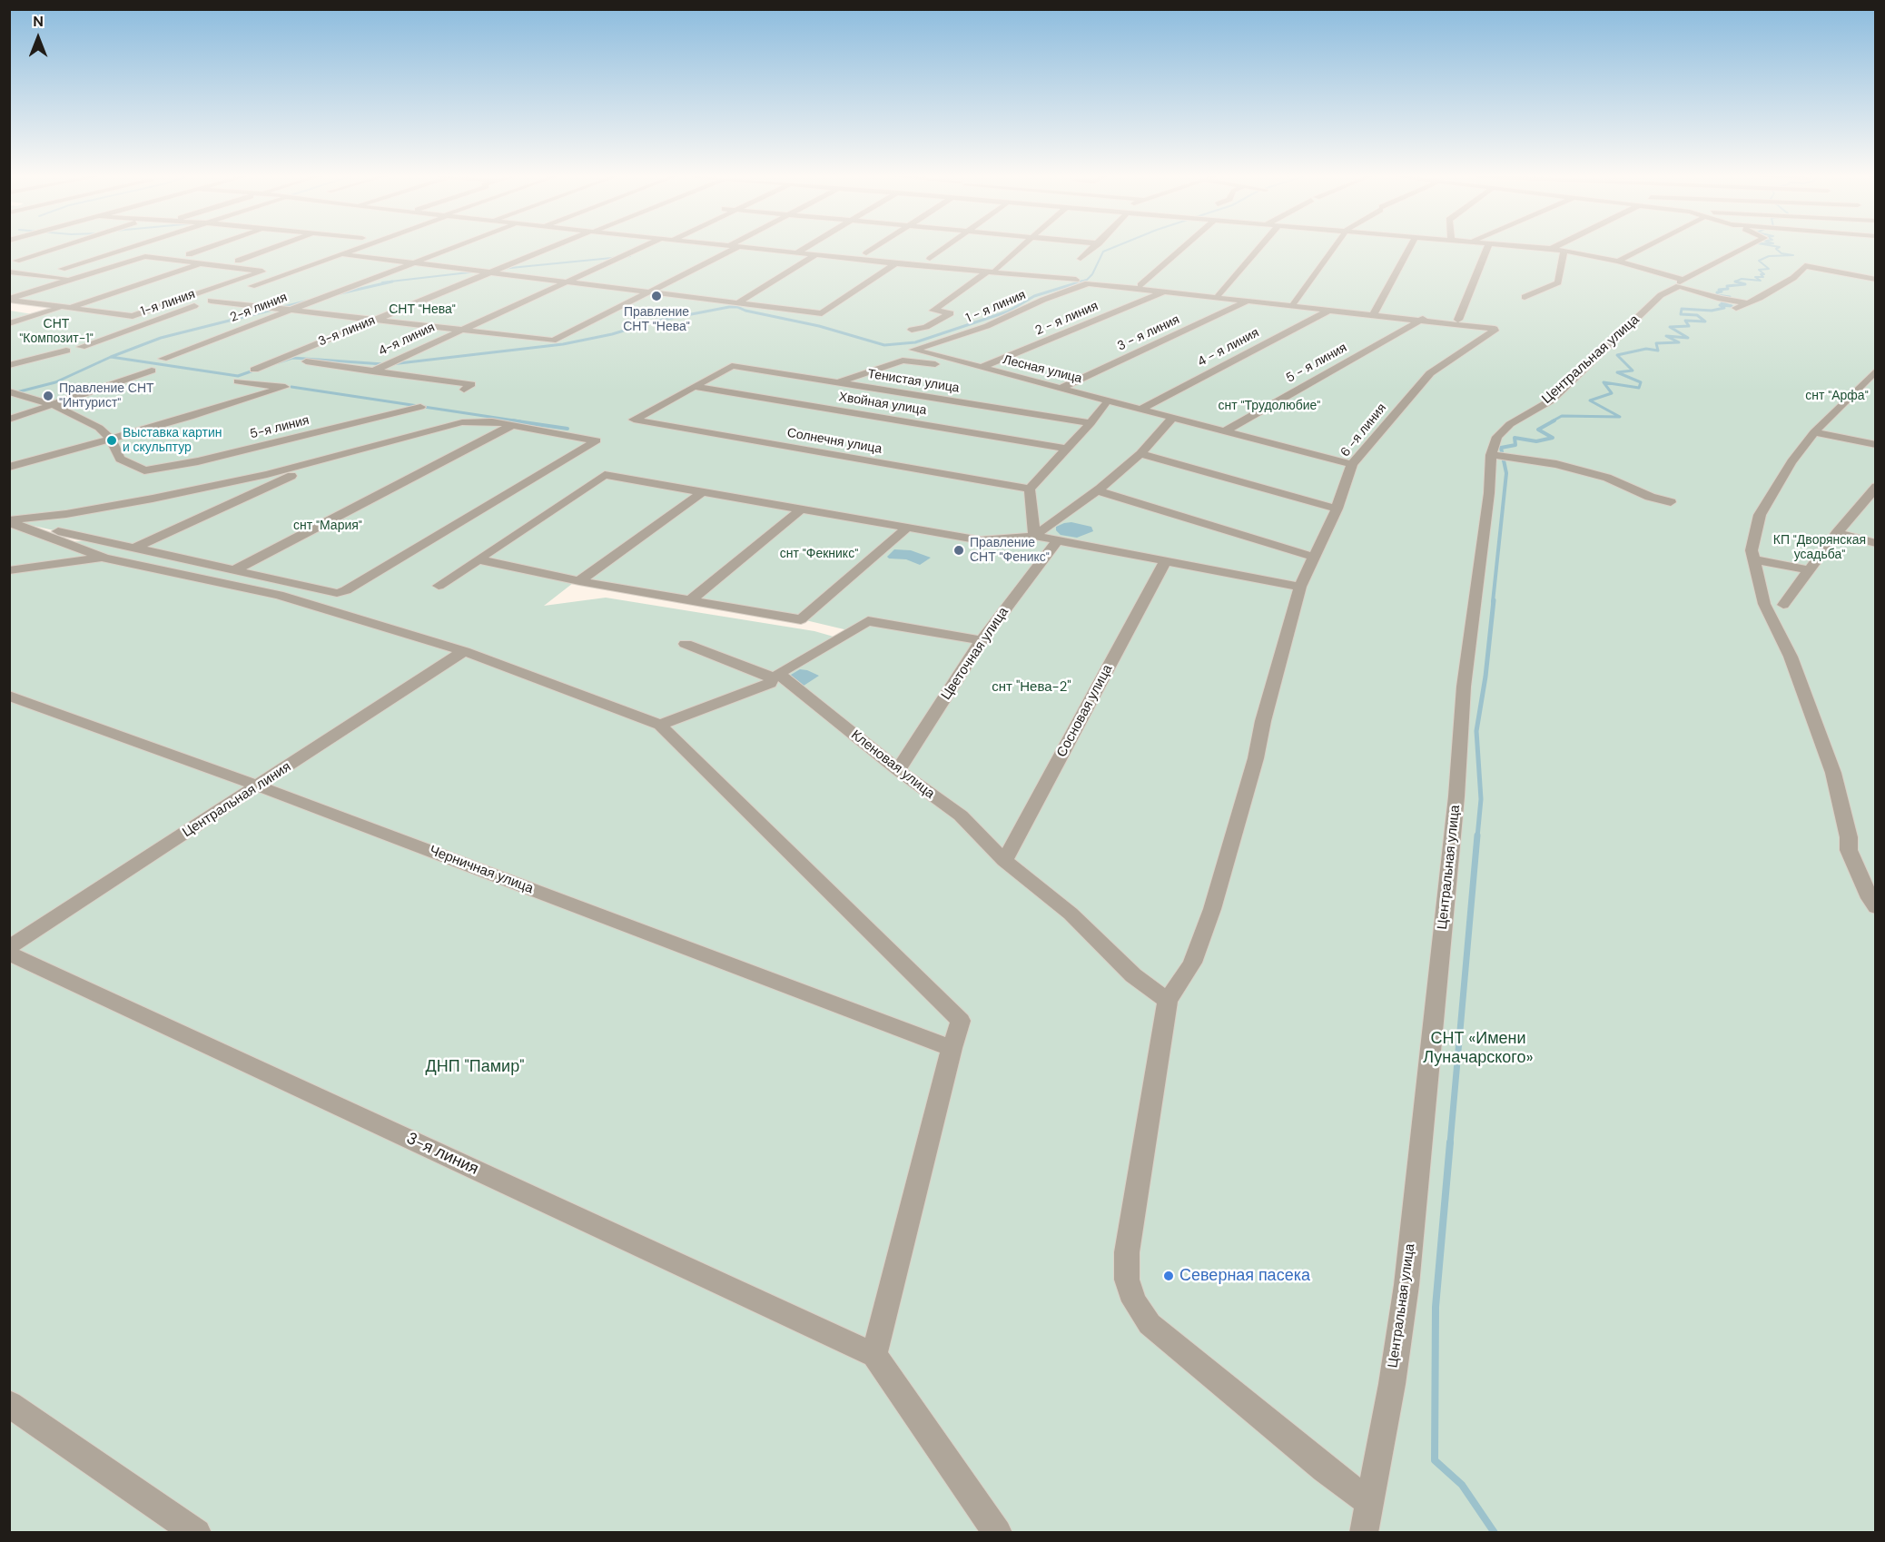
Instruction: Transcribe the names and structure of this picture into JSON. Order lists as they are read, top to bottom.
{
  "streets": {
    "street": [
      "1-я линия",
      "1 - я линия",
      "2-я линия",
      "2 - я линия",
      "3-я линия",
      "3 - я линия",
      "4-я линия",
      "4 - я линия",
      "Центральная улица",
      "5 - я линия",
      "Лесная улица",
      "Тенистая улица",
      "Хвойная улица",
      "5-я линия",
      "6 -я линия",
      "Солнечня улица",
      "Цветочная улица",
      "Сосновая улица",
      "Кленовая улица",
      "Центральная линия",
      "Черничная улица"
    ]
  },
  "crossings": [
    ["1 - я линия", "2 - я линия"],
    ["1 - я линия", "Лесная улица"],
    ["2 - я линия", "Лесная улица"],
    ["3 - я линия", "Лесная улица"],
    ["4 - я линия", "Лесная улица"],
    ["5 - я линия", "Лесная улица"],
    ["5 - я линия", "6 -я линия"],
    ["Лесная улица", "Тенистая улица"],
    ["Лесная улица", "6 -я линия"],
    ["Тенистая улица", "Хвойная улица"],
    ["Тенистая улица", "Солнечня улица"],
    ["Хвойная улица", "Солнечня улица"],
    ["6 -я линия", "Кленовая улица"],
    ["Цветочная улица", "Кленовая улица"],
    ["Сосновая улица", "Кленовая улица"],
    ["Центральная линия", "Черничная улица"]
  ],
  "parks": [
    "СНТ \"Нева\"",
    "СНТ \"Композит-1\"",
    "снт \"Арфа\"",
    "снт \"Трудолюбие\"",
    "снт \"Мария\"",
    "КП \"Дворянская усадьба\"",
    "снт \"Фекникс\"",
    "снт \"Нева-2\"",
    "СНТ «Имени Луначарского»",
    "ДНП \"Памир\""
  ],
  "places": [
    "Правление СНТ \"Нева\"",
    "Правление СНТ \"Интурист\"",
    "Выставка картин и скульптур",
    "Правление СНТ \"Феникс\"",
    "Северная пасека"
  ],
  "north": "top"
}
